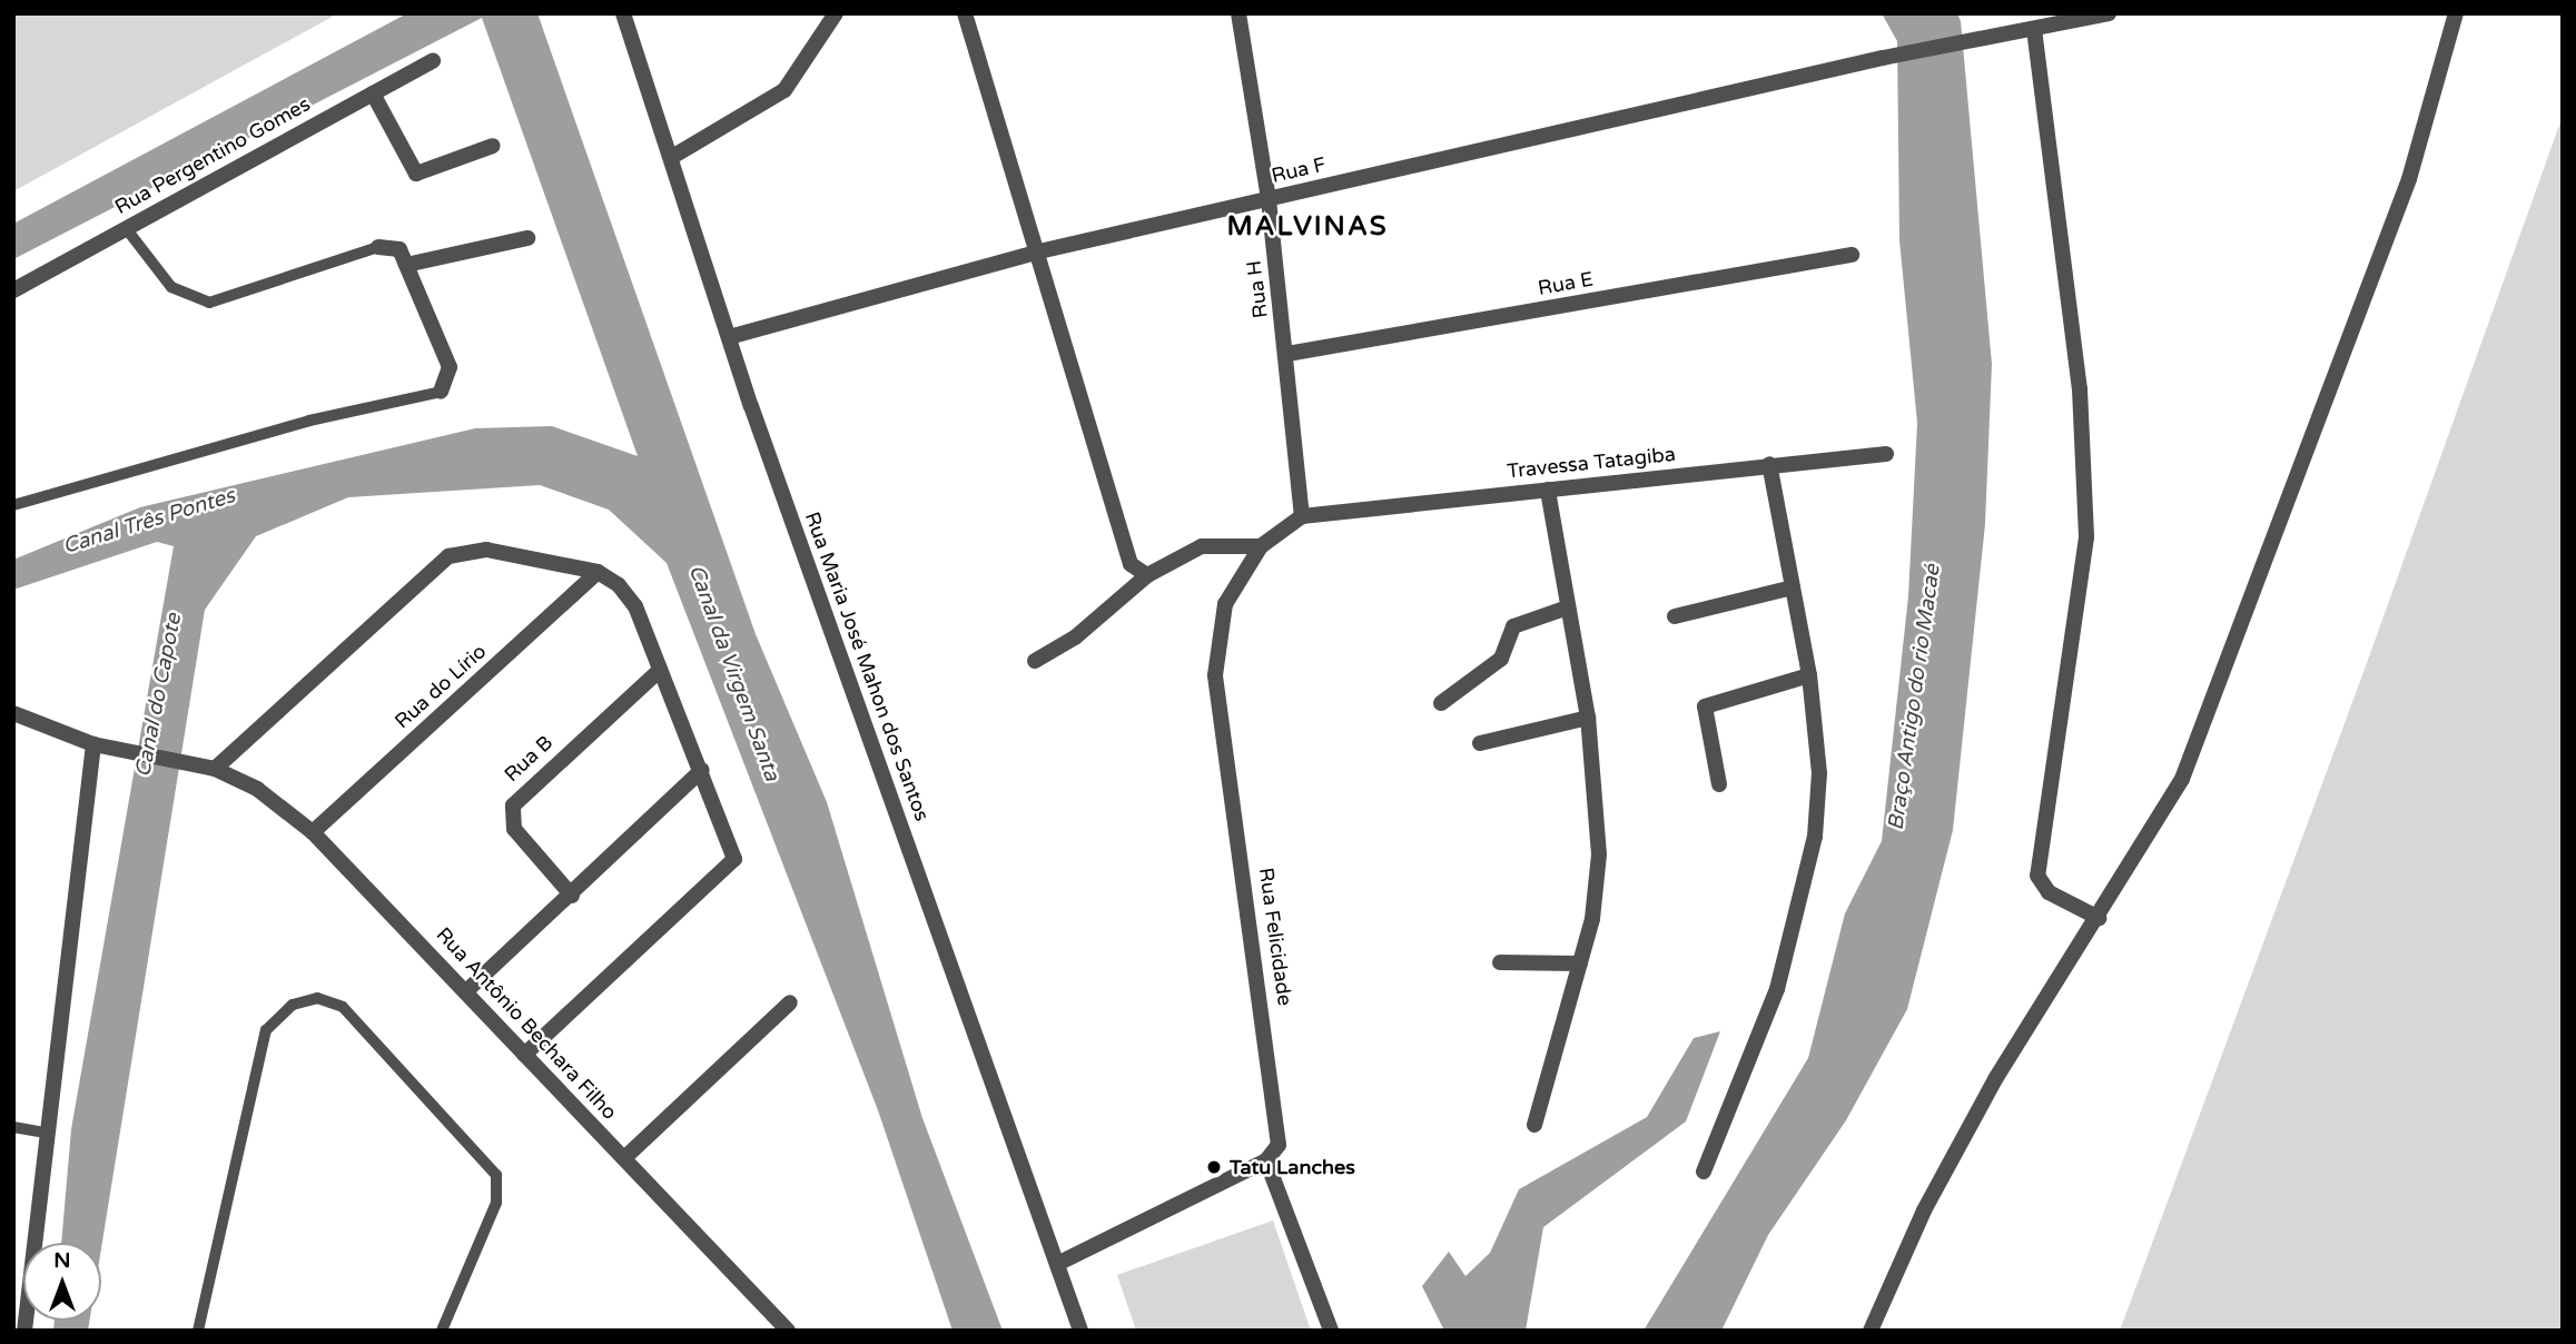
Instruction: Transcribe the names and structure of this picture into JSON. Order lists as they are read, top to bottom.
{
  "streets": {
    "street": [
      "Rua Pergentino Gomes",
      "Rua F",
      "Rua E",
      "Rua H",
      "Travessa Tatagiba",
      "Rua Maria José Mahon dos Santos",
      "Rua do Lírio",
      "Rua B",
      "Rua Felicidade",
      "Rua Antônio Bechara Filho"
    ]
  },
  "crossings": [
    ["Rua F", "Rua H"],
    ["Rua F", "Rua Maria José Mahon dos Santos"],
    ["Rua E", "Rua H"],
    ["Rua H", "Travessa Tatagiba"],
    ["Rua H", "Rua Felicidade"],
    ["Travessa Tatagiba", "Rua Felicidade"],
    ["Rua do Lírio", "Rua Antônio Bechara Filho"]
  ],
  "districts": ["MALVINAS"],
  "water": [
    "Canal Três Pontes",
    "Canal da Virgem Santa",
    "Canal do Capote",
    "Braço Antigo do rio Macaé"
  ],
  "places": ["Tatu Lanches"],
  "north": "top"
}
